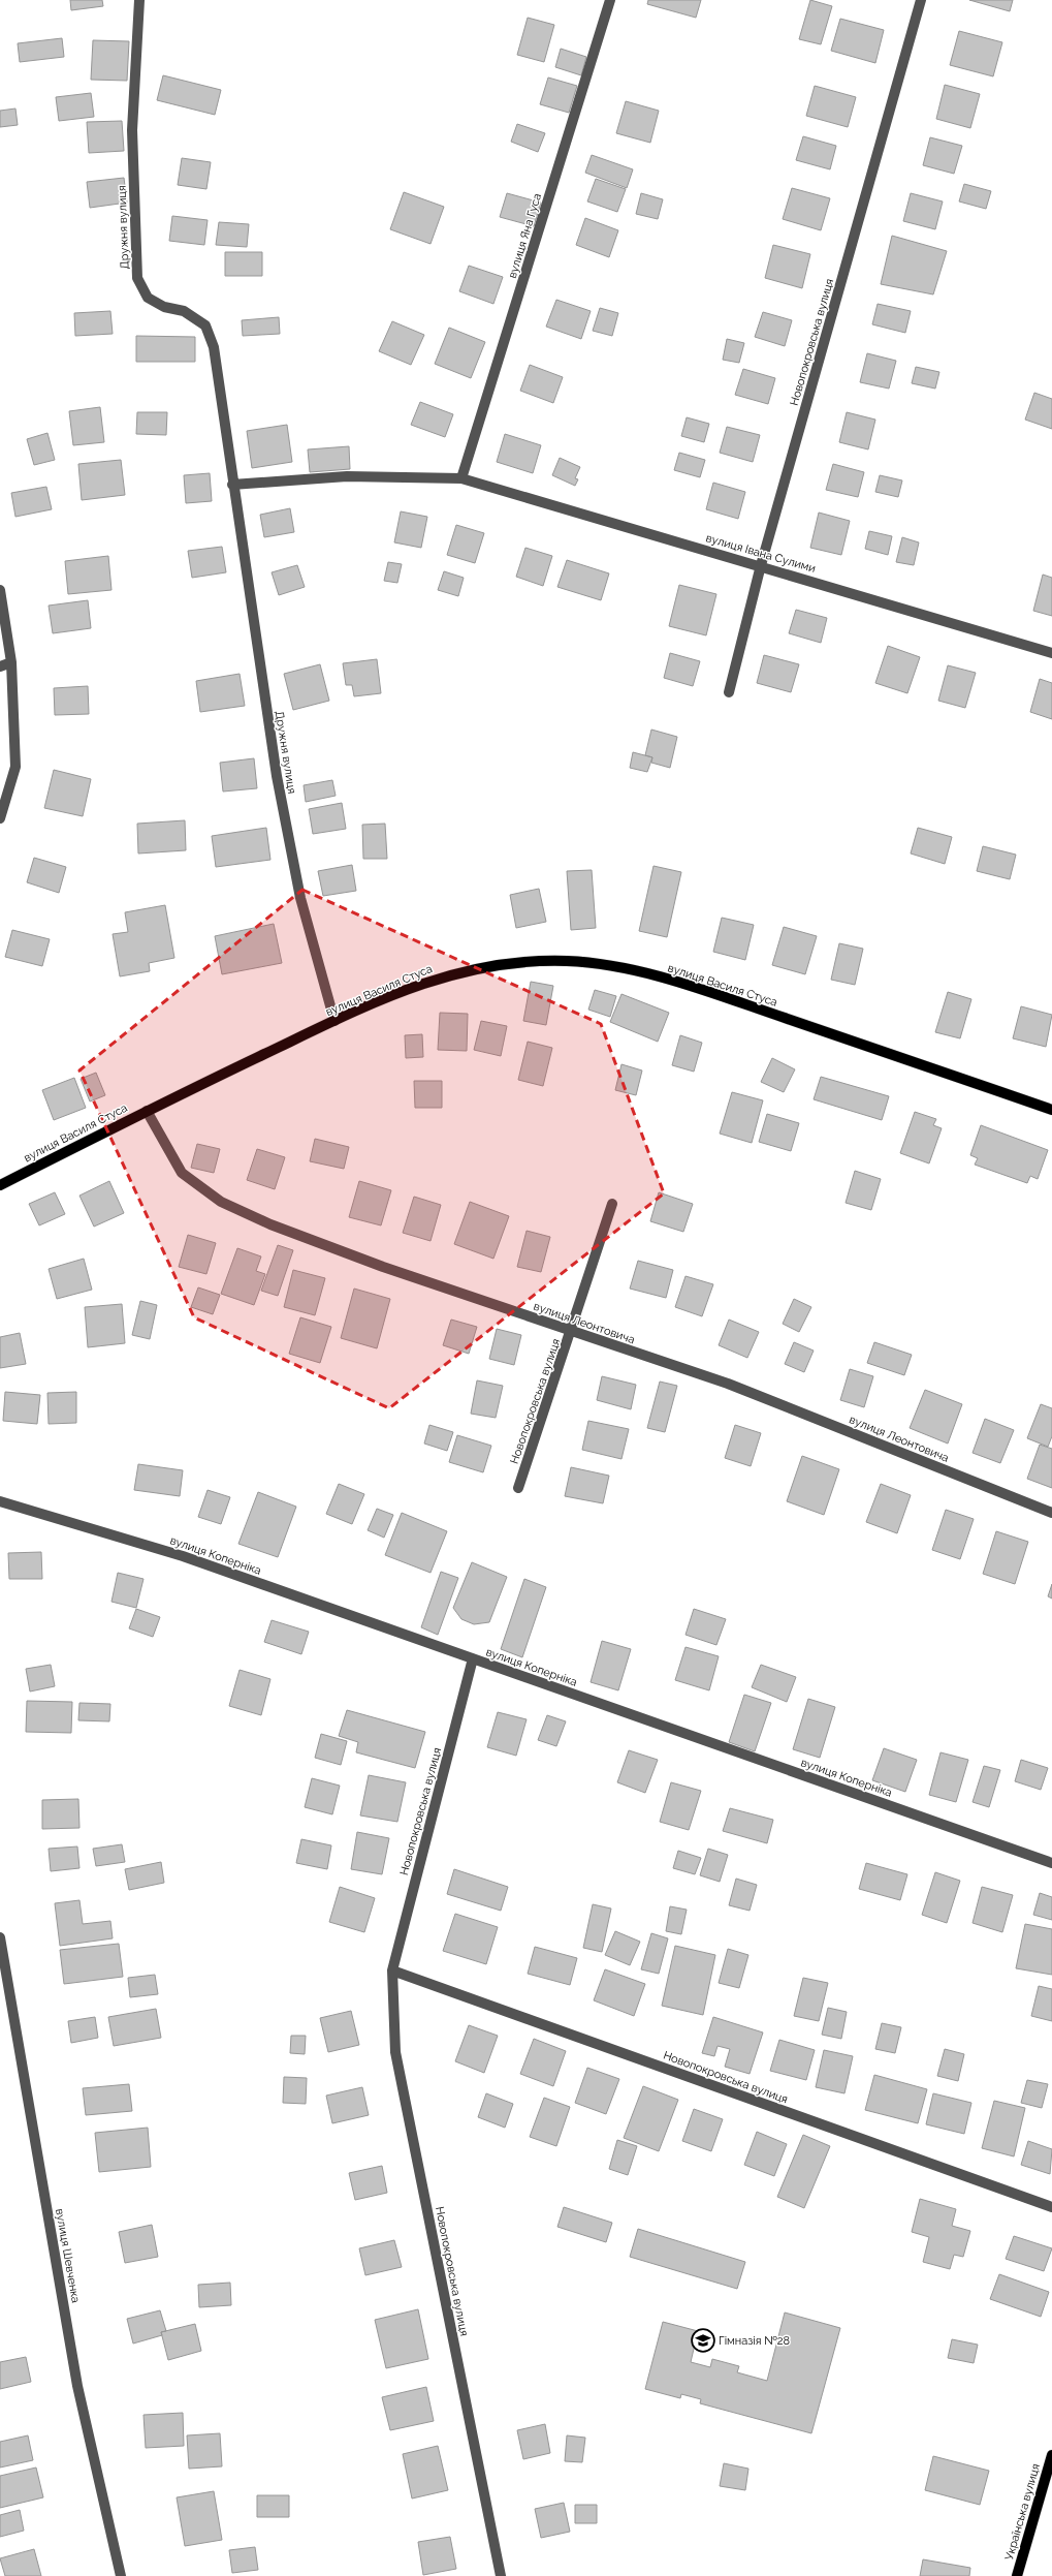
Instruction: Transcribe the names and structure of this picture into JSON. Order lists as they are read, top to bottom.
{
  "streets": {
    "main road": ["вулиця Василя Стуса", "Українська вулиця"],
    "street": [
      "Дружня вулиця",
      "вулиця Яна Гуса",
      "Новопокровська вулиця",
      "вулиця Івана Сулими",
      "вулиця Леонтовича",
      "вулиця Коперніка",
      "вулиця Шевченка"
    ]
  },
  "crossings": [
    ["Дружня вулиця", "вулиця Василя Стуса"],
    ["вулиця Яна Гуса", "вулиця Івана Сулими"],
    ["Новопокровська вулиця", "вулиця Івана Сулими"],
    ["Новопокровська вулиця", "вулиця Леонтовича"],
    ["Новопокровська вулиця", "вулиця Коперніка"],
    ["вулиця Василя Стуса", "вулиця Леонтовича"]
  ],
  "places": {
    "school or university": ["Гімназія №28"]
  }
}
